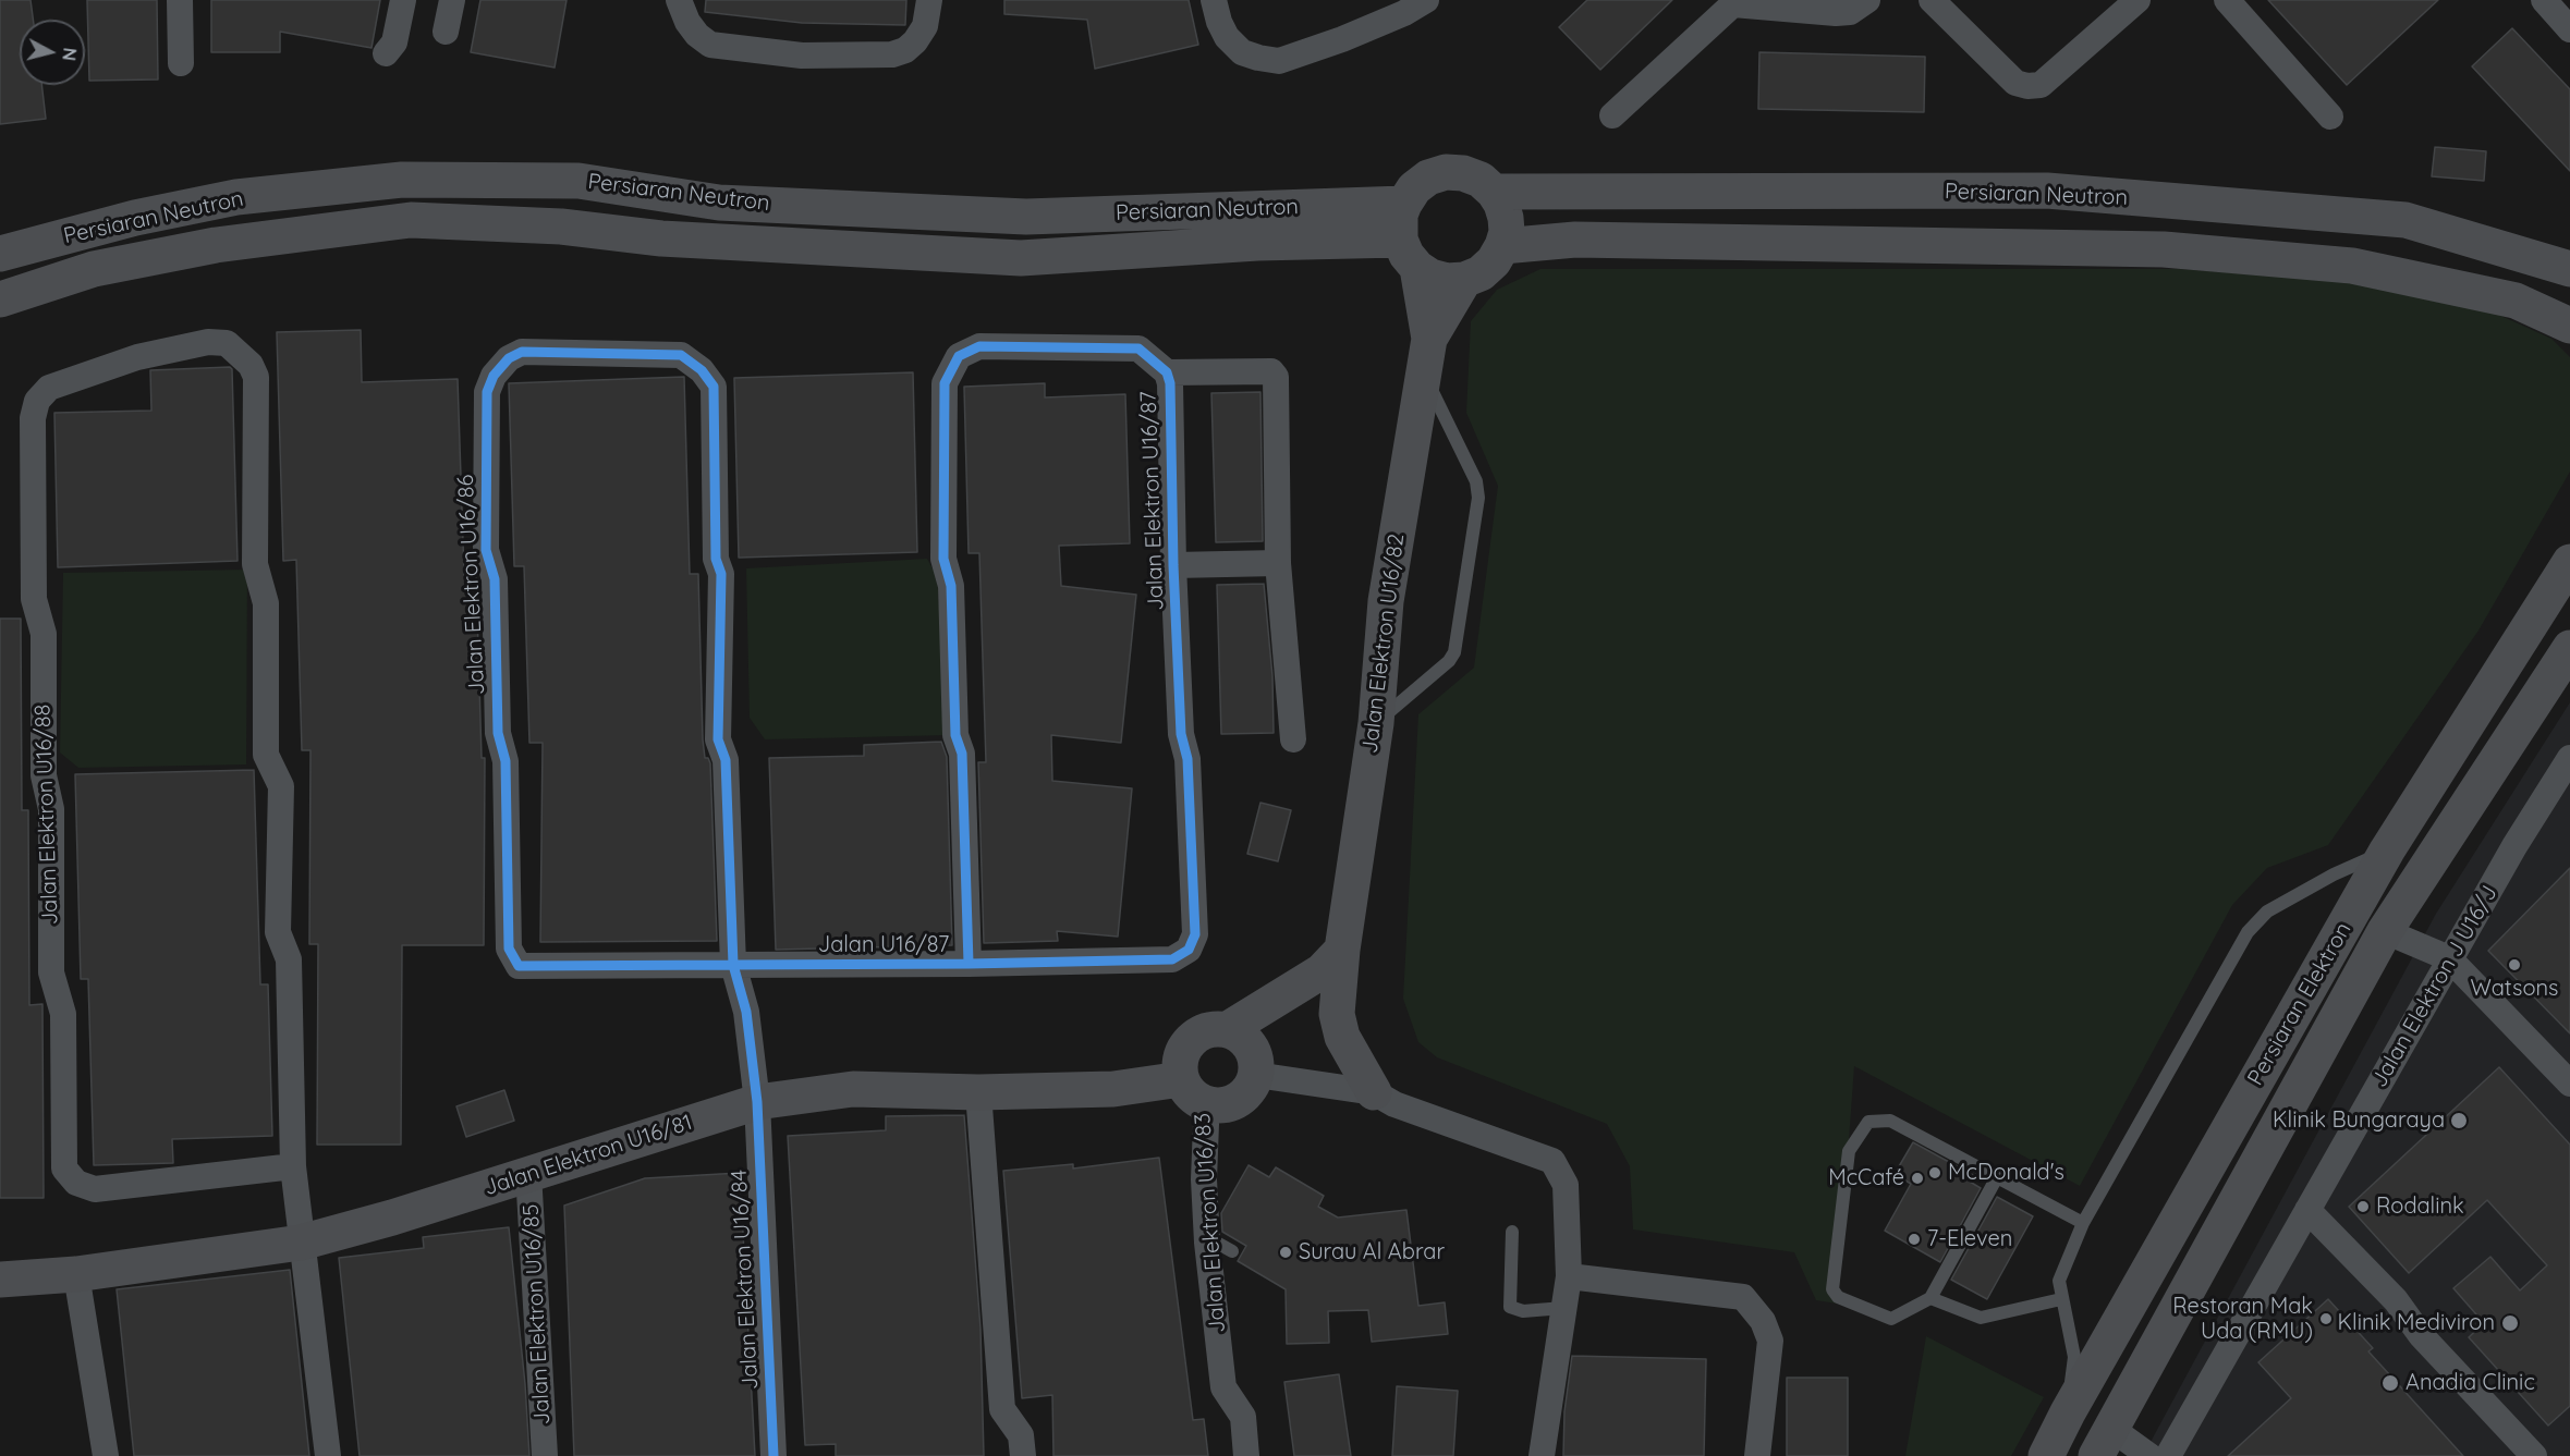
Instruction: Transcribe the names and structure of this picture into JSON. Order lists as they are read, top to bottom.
{
  "streets": {
    "street": [
      "Persiaran Neutron",
      "Jalan Elektron U16/87",
      "Jalan Elektron U16/86",
      "Jalan Elektron U16/82",
      "Jalan Elektron U16/88",
      "Jalan U16/87",
      "Jalan Elektron J U16/J",
      "Persiaran Elektron",
      "Jalan Elektron U16/81",
      "Jalan Elektron U16/83",
      "Jalan Elektron U16/84",
      "Jalan Elektron U16/85"
    ]
  },
  "crossings": [
    ["Jalan Elektron U16/87", "Jalan U16/87"],
    ["Jalan Elektron U16/86", "Jalan U16/87"],
    ["Jalan Elektron U16/86", "Jalan Elektron U16/81"],
    ["Jalan Elektron U16/86", "Jalan Elektron U16/84"],
    ["Jalan Elektron U16/88", "Jalan Elektron U16/81"],
    ["Jalan Elektron U16/81", "Jalan Elektron U16/83"],
    ["Jalan Elektron U16/81", "Jalan Elektron U16/84"],
    ["Jalan Elektron U16/81", "Jalan Elektron U16/85"]
  ],
  "places": [
    "Watsons",
    "Klinik Bungaraya",
    "McDonald's",
    "McCafé",
    "Rodalink",
    "7-Eleven",
    "Surau Al Abrar",
    "Restoran Mak Uda (RMU)",
    "Klinik Mediviron",
    "Anadia Clinic"
  ],
  "north": "right"
}
